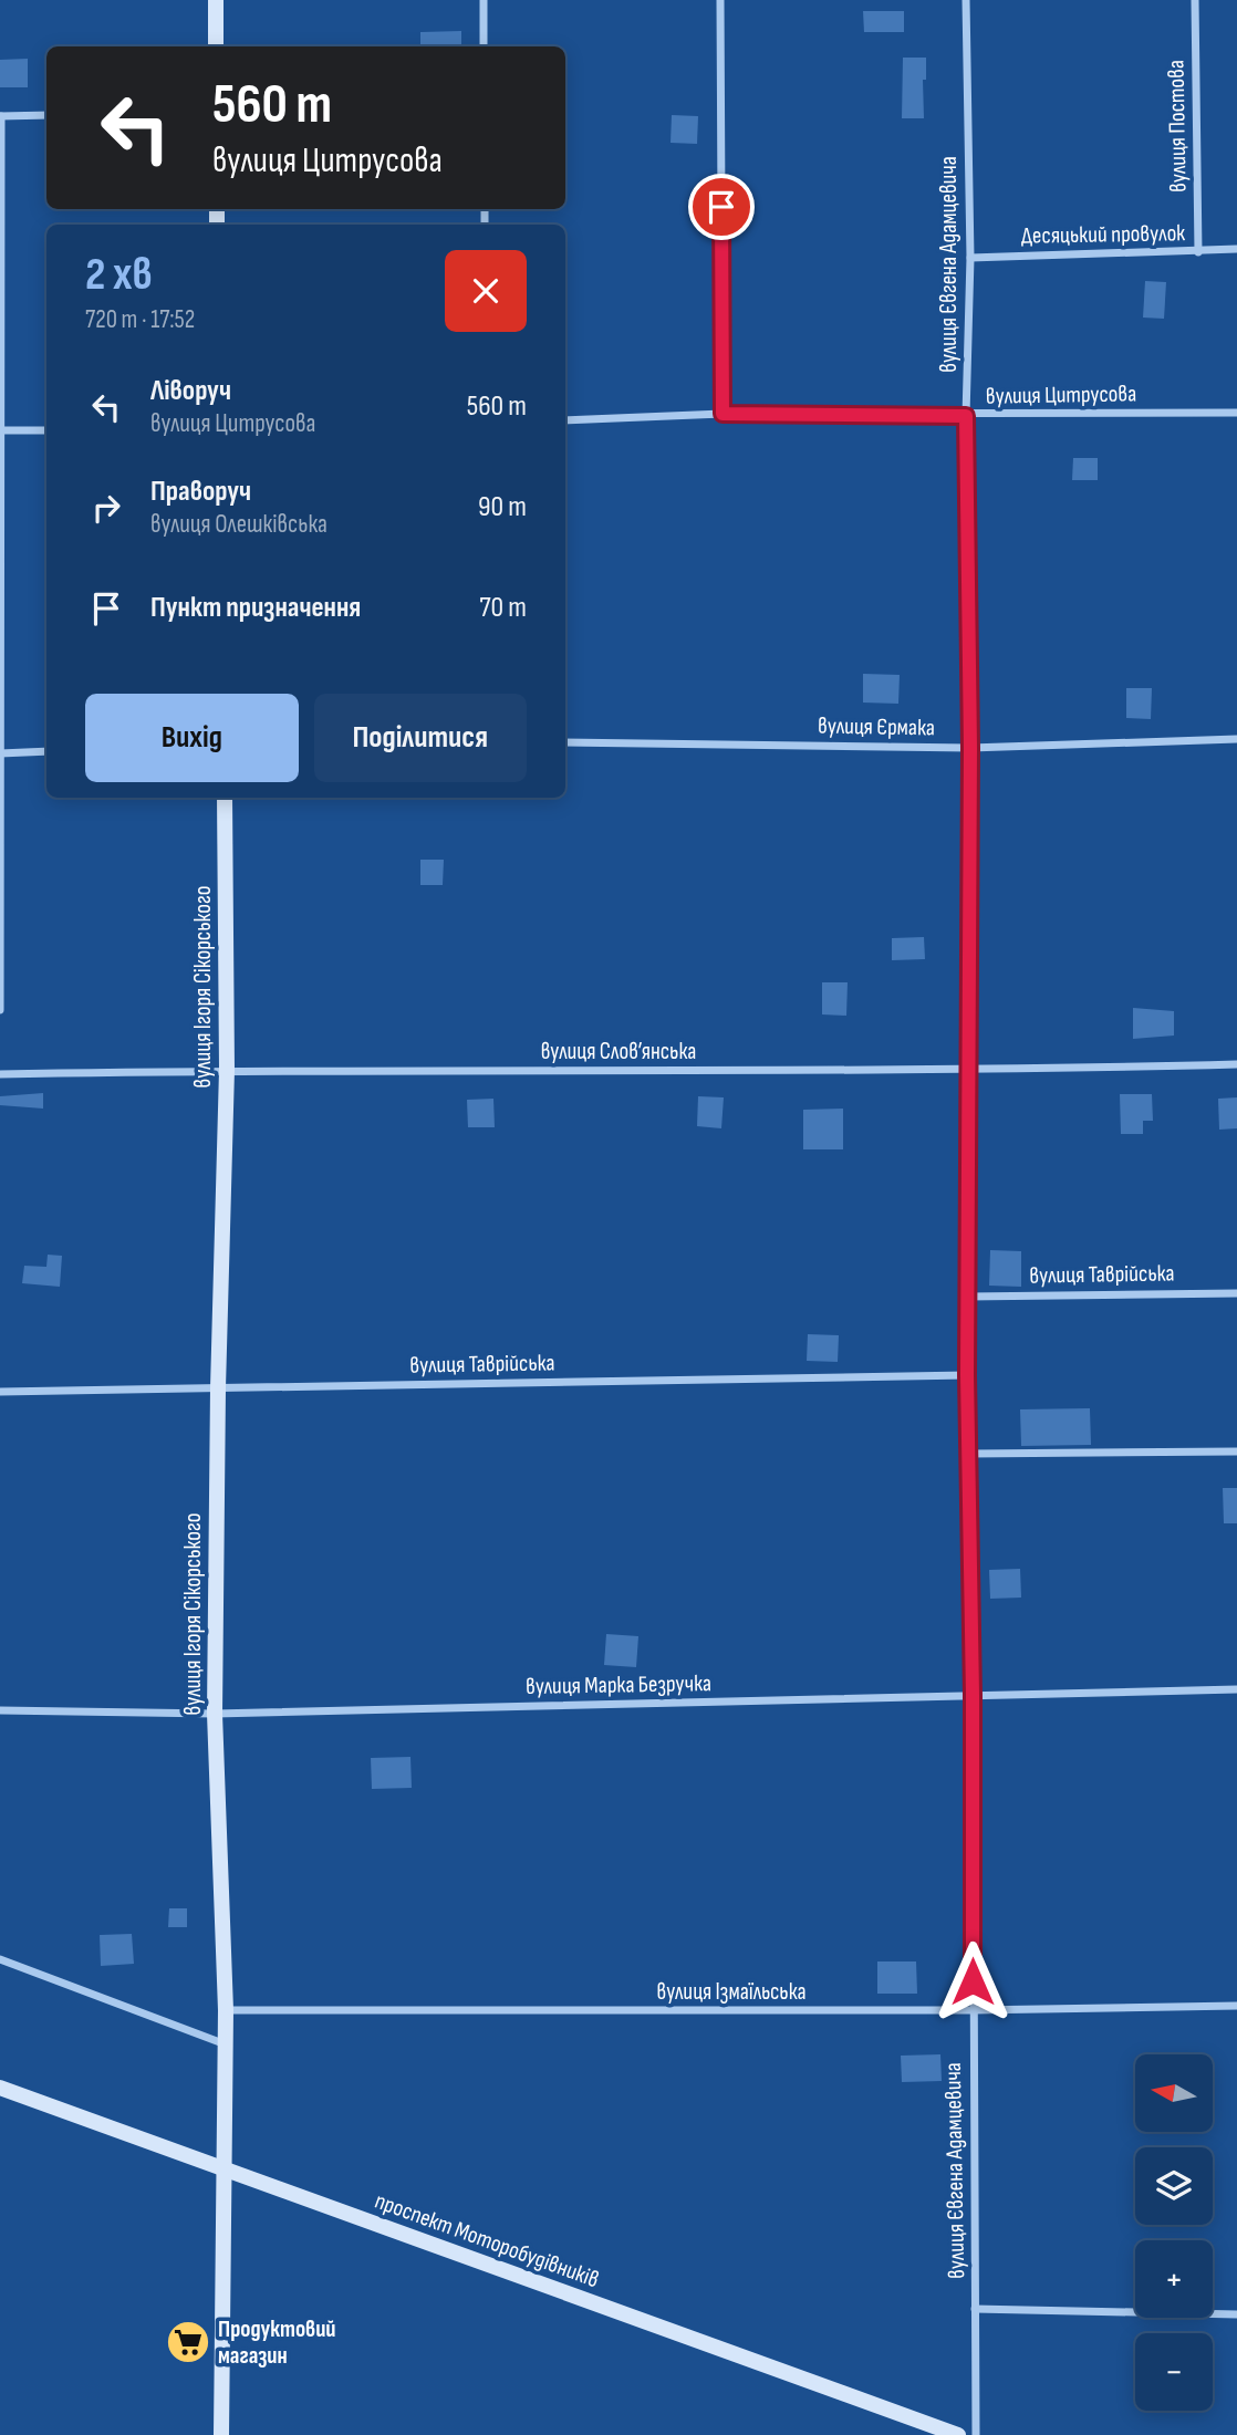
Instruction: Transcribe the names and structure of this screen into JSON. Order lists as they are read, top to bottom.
{
  "streets": {
    "main road": ["вулиця Ігоря Сікорського", "проспект Моторобудівників"],
    "street": [
      "вулиця Постова",
      "Десяцький провулок",
      "вулиця Євгена Адамцевича",
      "вулиця Цитрусова",
      "вулиця Єрмака",
      "вулиця Слов’янська",
      "вулиця Таврійська",
      "вулиця Марка Безручка",
      "вулиця Ізмаїльська"
    ]
  },
  "crossings": [
    ["вулиця Постова", "Десяцький провулок"],
    ["Десяцький провулок", "вулиця Євгена Адамцевича"],
    ["вулиця Євгена Адамцевича", "вулиця Цитрусова"],
    ["вулиця Євгена Адамцевича", "вулиця Єрмака"],
    ["вулиця Євгена Адамцевича", "вулиця Слов’янська"],
    ["вулиця Євгена Адамцевича", "вулиця Таврійська"],
    ["вулиця Євгена Адамцевича", "вулиця Марка Безручка"],
    ["вулиця Євгена Адамцевича", "вулиця Ізмаїльська"],
    ["вулиця Ігоря Сікорського", "вулиця Слов’янська"],
    ["вулиця Ігоря Сікорського", "вулиця Таврійська"],
    ["вулиця Ігоря Сікорського", "вулиця Марка Безручка"],
    ["вулиця Ігоря Сікорського", "вулиця Ізмаїльська"],
    ["вулиця Ігоря Сікорського", "проспект Моторобудівників"]
  ],
  "places": {
    "supermarket": ["Продуктовий магазин"]
  },
  "north": "left",
  "page": {
    "turn": ["560 m", "вулиця Цитрусова"],
    "heading": ["2 хв", "720 m · 17:52"],
    "list": [
      {
        "name": "Ліворуч",
        "note": "вулиця Цитрусова",
        "value": "560 m"
      },
      {
        "name": "Праворуч",
        "note": "вулиця Олешківська",
        "value": "90 m"
      },
      {
        "name": "Пункт призначення",
        "value": "70 m"
      }
    ],
    "buttons": ["Вихід", "Поділитися"],
    "map_buttons": ["+", "−"]
  }
}
